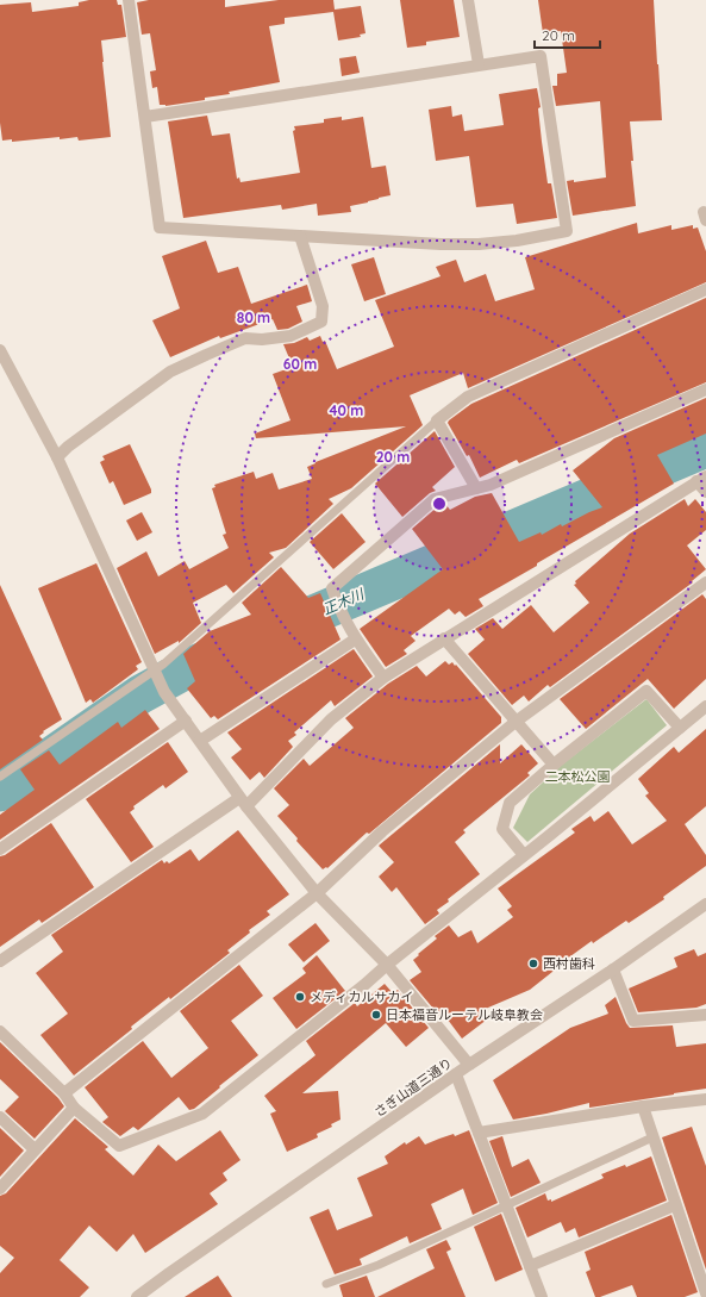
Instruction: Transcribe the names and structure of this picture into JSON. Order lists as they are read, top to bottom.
{
  "streets": {
    "street": ["さぎ山道三通り"]
  },
  "water": ["正木川"],
  "parks": ["二本松公園"],
  "places": ["西村歯科", "メディカルサカイ", "日本福音ルーテル岐阜教会"],
  "scale_bar": "20 m",
  "rings": [
    "80 m",
    "60 m",
    "40 m",
    "20 m"
  ]
}
